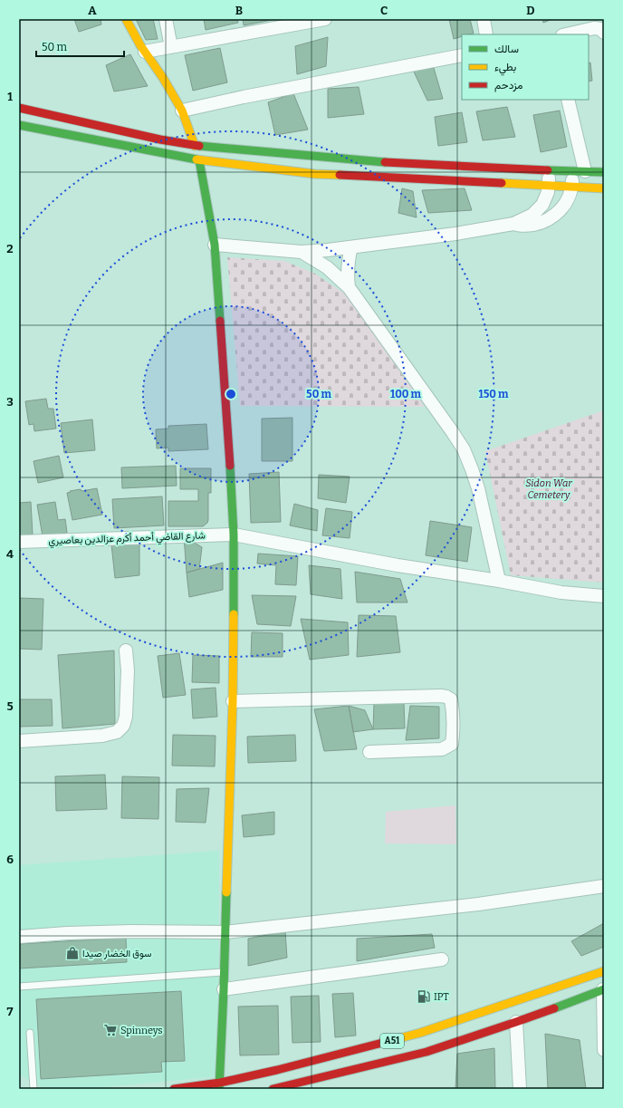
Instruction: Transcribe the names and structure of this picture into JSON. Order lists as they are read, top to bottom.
{
  "streets": {
    "main road": ["A51"],
    "street": ["شارع القاضي أحمد أكرم عزالدين بعاصيري"]
  },
  "parks": ["Sidon War Cemetery"],
  "places": {
    "shop": ["سوق الخضار صيدا"],
    "fuel station": ["IPT"],
    "supermarket": ["Spinneys"]
  },
  "legend": ["سالك", "بطيء", "مزدحم"],
  "scale_bar": "50 m",
  "grid": {
    "columns": [
      "A",
      "B",
      "C",
      "D"
    ],
    "rows": [
      "1",
      "2",
      "3",
      "4",
      "5",
      "6",
      "7"
    ]
  },
  "rings": ["50 m", "100 m", "150 m"]
}
